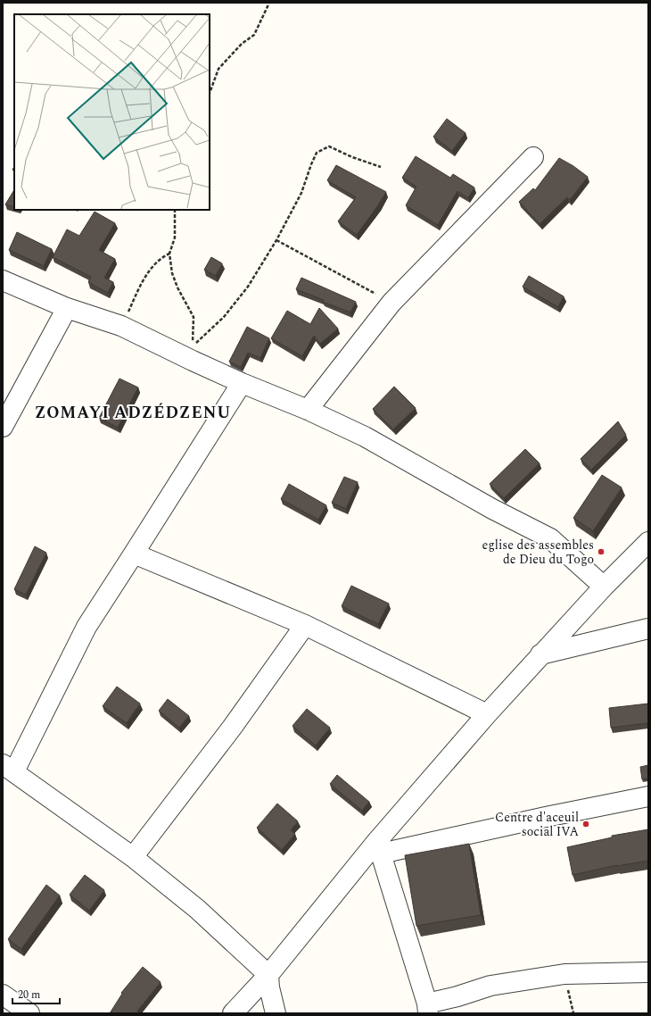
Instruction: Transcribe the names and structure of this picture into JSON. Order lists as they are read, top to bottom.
{
  "districts": ["ZOMAYI ADZÉDZENU"],
  "places": ["eglise des assembles de Dieu du Togo", "Centre d'aceuil social IVA"],
  "scale_bar": "20 m"
}
